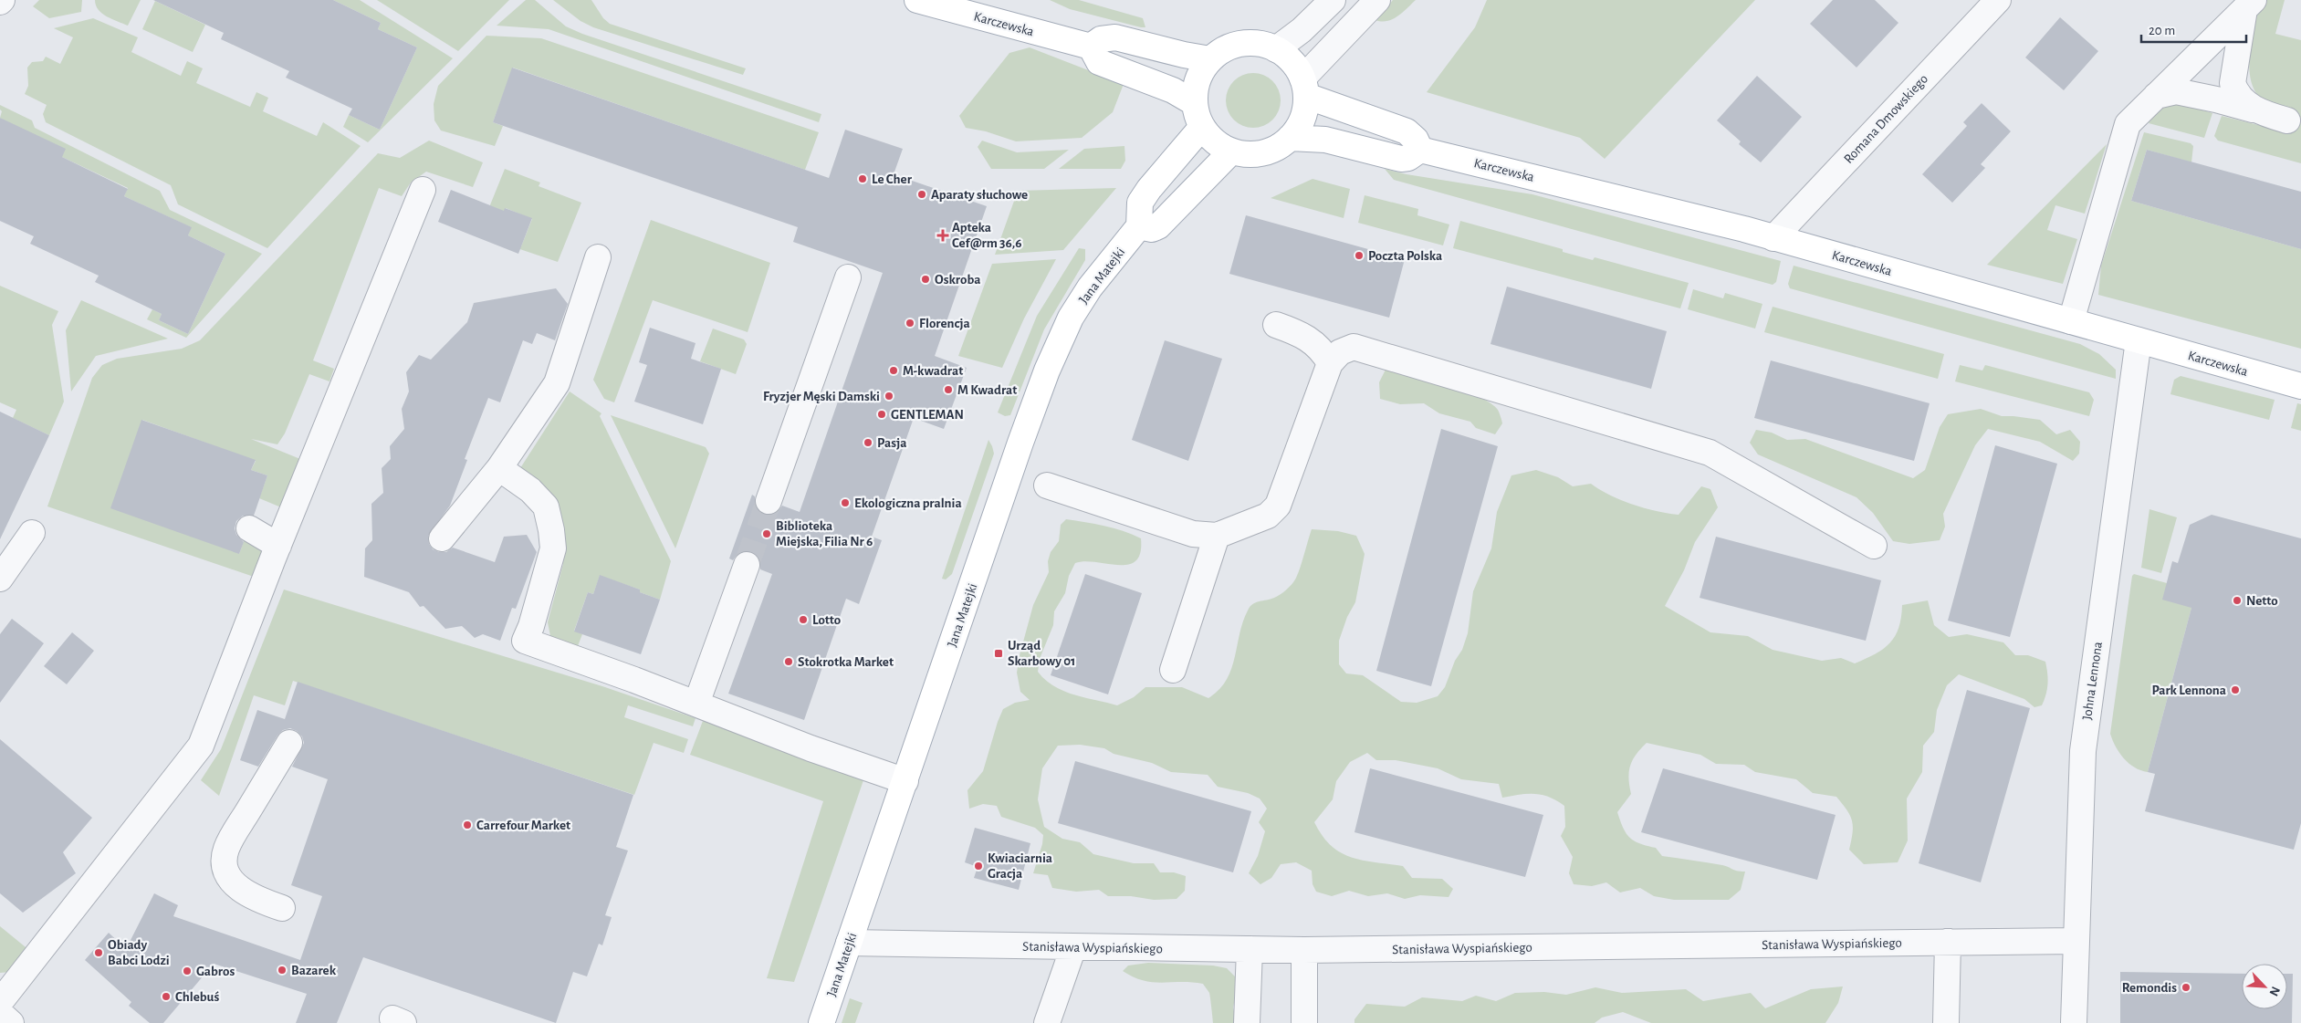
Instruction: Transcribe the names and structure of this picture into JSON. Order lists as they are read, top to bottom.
{
  "streets": {
    "main road": ["Karczewska", "Jana Matejki"],
    "street": ["Romana Dmowskiego", "Johna Lennona", "Stanisława Wyspiańskiego"]
  },
  "crossings": [
    ["Karczewska", "Romana Dmowskiego"],
    ["Karczewska", "Johna Lennona"],
    ["Jana Matejki", "Stanisława Wyspiańskiego"],
    ["Johna Lennona", "Stanisława Wyspiańskiego"]
  ],
  "places": {
    "other": [
      "Le Cher",
      "Aparaty słuchowe",
      "Poczta Polska",
      "Oskroba",
      "Florencja",
      "M-kwadrat",
      "M Kwadrat",
      "Fryzjer Męski Damski",
      "GENTLEMAN",
      "Pasja",
      "Ekologiczna pralnia",
      "Biblioteka Miejska, Filia Nr 6",
      "Netto",
      "Lotto",
      "Stokrotka Market",
      "Park Lennona",
      "Carrefour Market",
      "Kwiaciarnia Gracja",
      "Obiady Babci Lodzi",
      "Bazarek",
      "Gabros",
      "Remondis",
      "Chlebuś"
    ],
    "health": ["Apteka Cef@rm 36,6"],
    "transit": ["Urząd Skarbowy 01"]
  },
  "scale_bar": "20 m",
  "north": "bottom right"
}
